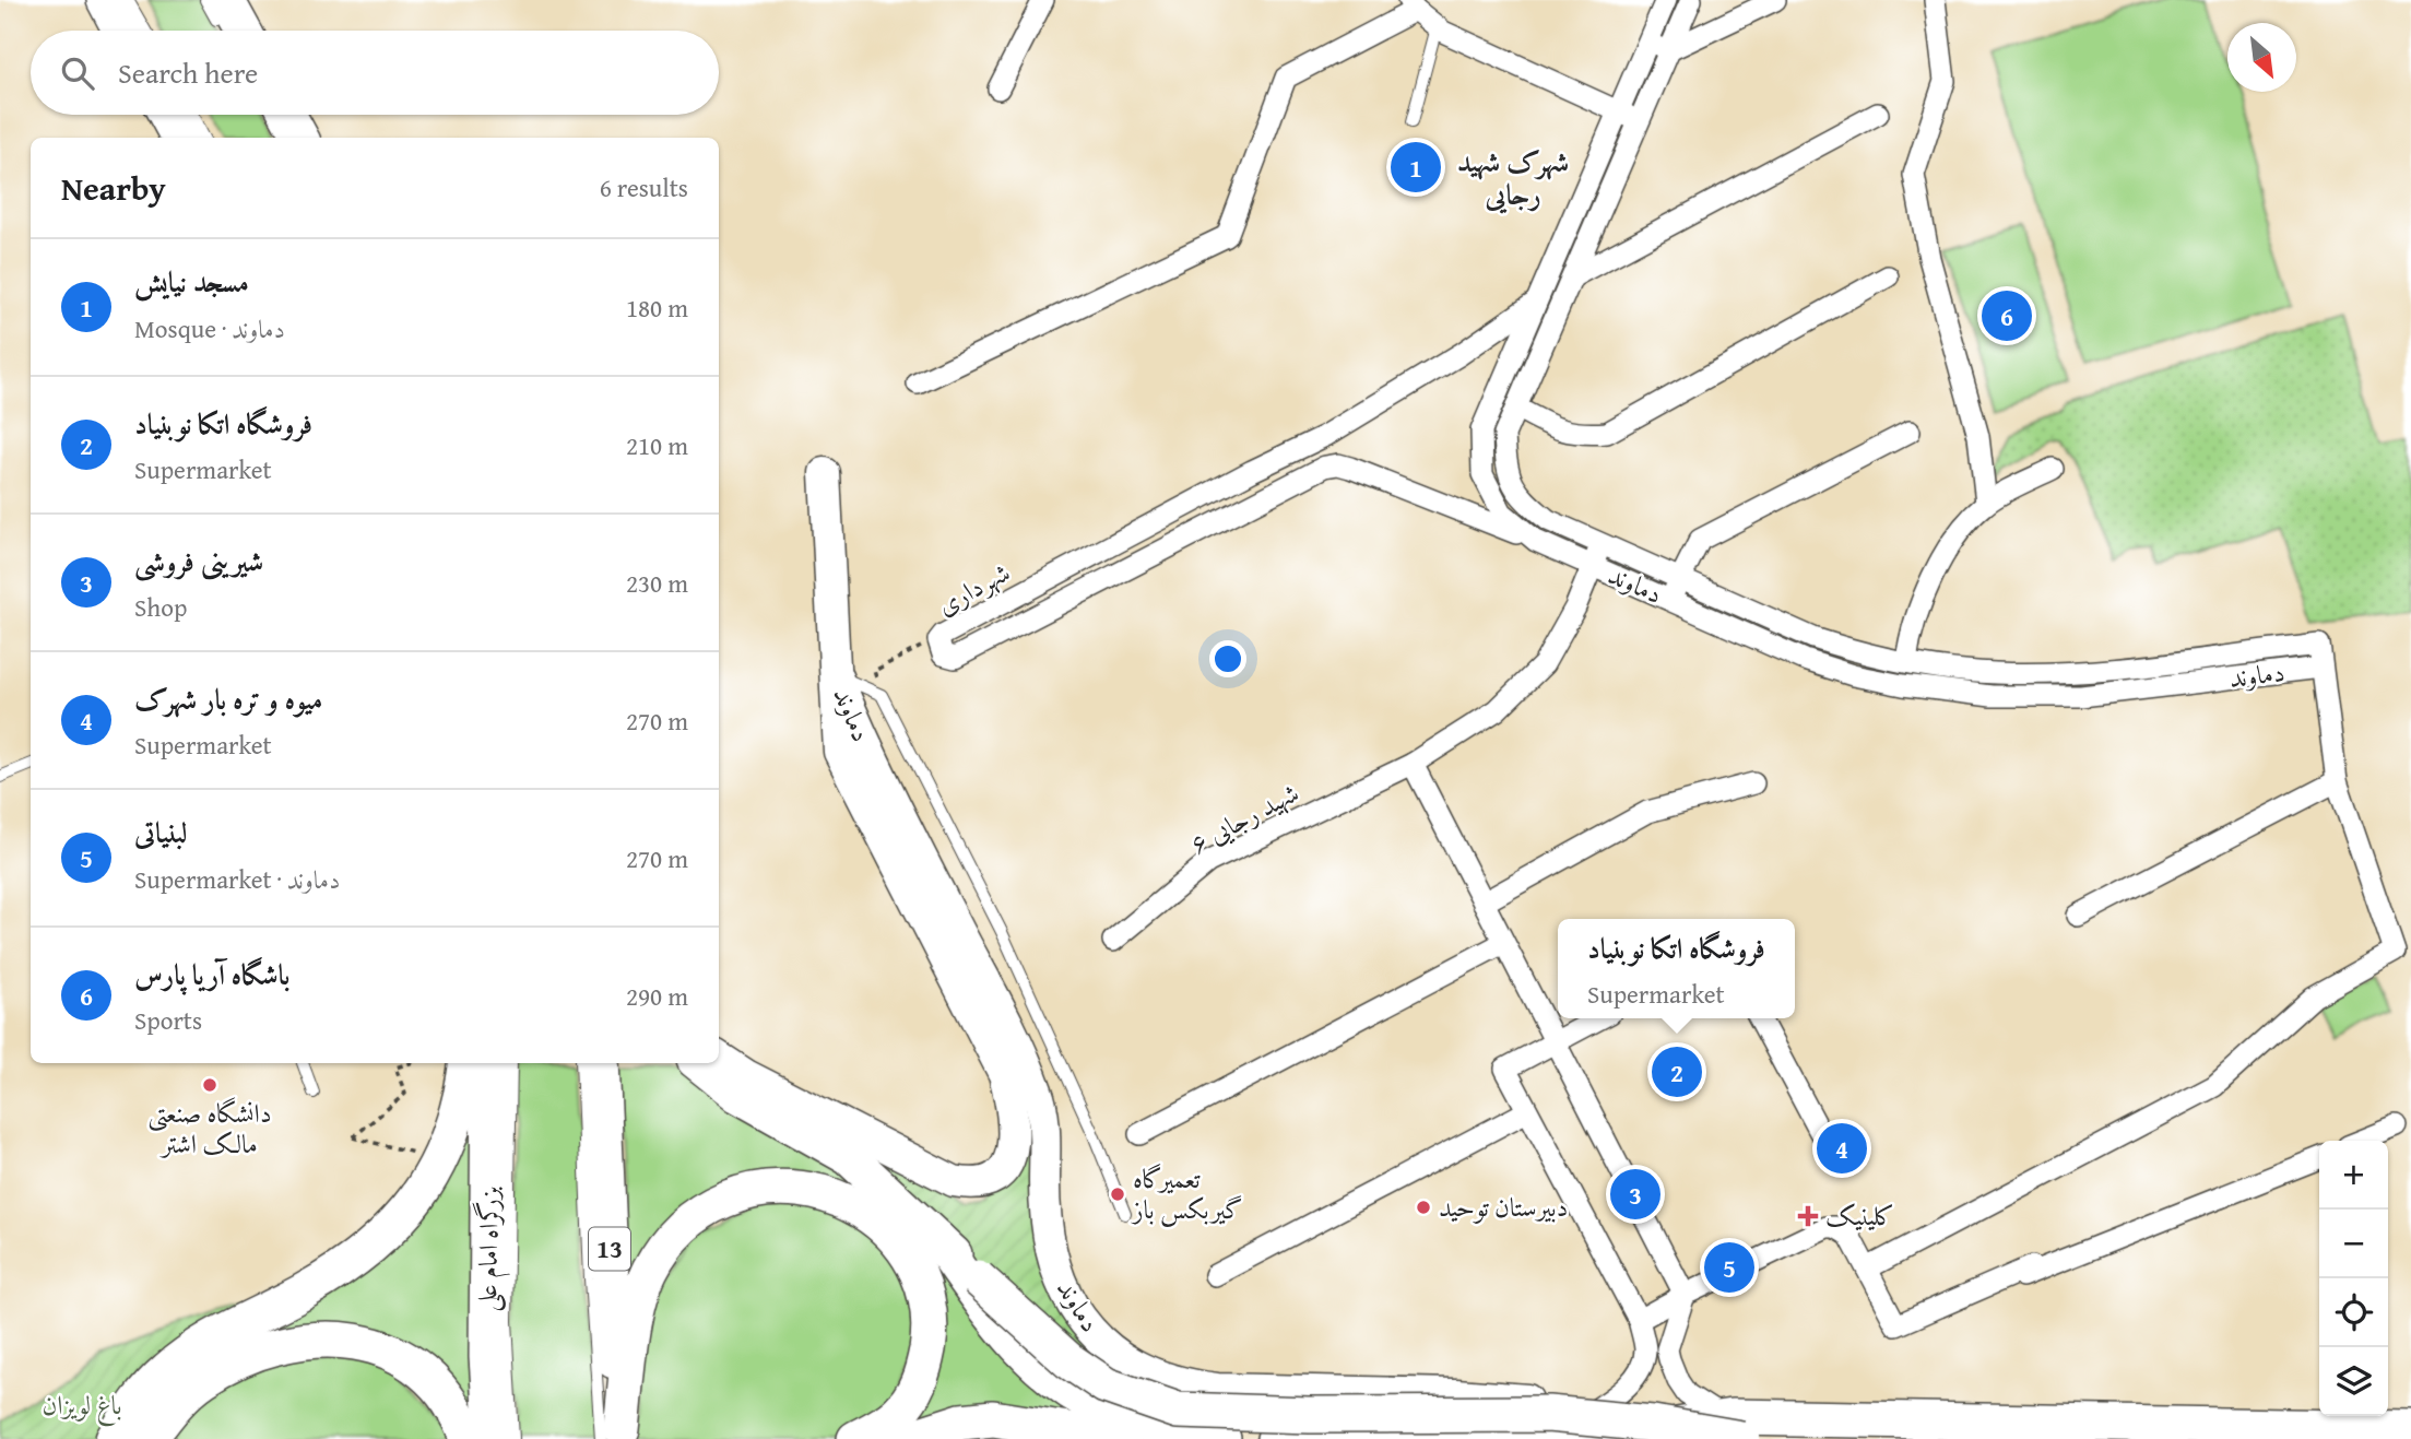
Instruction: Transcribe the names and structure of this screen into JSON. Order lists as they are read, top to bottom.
{
  "streets": {
    "highway": ["بزرگراه امام علی", "13"],
    "main road": ["دماوند"],
    "street": ["شهرداری", "شهید رجایی ۶"]
  },
  "crossings": [
    ["دماوند", "شهرداری"],
    ["دماوند", "شهید رجایی ۶"]
  ],
  "districts": ["شهرک شهید رجایی"],
  "parks": ["باغ لویزان"],
  "places": {
    "other": ["دانشگاه صنعتی مالک اشتر", "تعمیرگاه گیربکس باز", "دبیرستان توحید"],
    "health": ["کلینیک"]
  },
  "north": "bottom right",
  "page": {
    "search": "Search here",
    "pins": [
      "1",
      "6",
      "2",
      "4",
      "3",
      "5"
    ],
    "heading": ["Nearby", "6 results"],
    "list": [
      {
        "mark": "1",
        "name": "مسجد نیایش",
        "note": "Mosque · دماوند",
        "value": "180 m"
      },
      {
        "mark": "2",
        "name": "فروشگاه اتکا نوبنیاد",
        "note": "Supermarket",
        "value": "210 m"
      },
      {
        "mark": "3",
        "name": "شیرینی فروشی",
        "note": "Shop",
        "value": "230 m"
      },
      {
        "mark": "4",
        "name": "میوه و تره بار شهرک",
        "note": "Supermarket",
        "value": "270 m"
      },
      {
        "mark": "5",
        "name": "لبنیاتی",
        "note": "Supermarket · دماوند",
        "value": "270 m"
      },
      {
        "mark": "6",
        "name": "باشگاه آریا پارس",
        "note": "Sports",
        "value": "290 m"
      }
    ],
    "popup": ["فروشگاه اتکا نوبنیاد", "Supermarket"],
    "map_buttons": ["+", "−"]
  }
}
